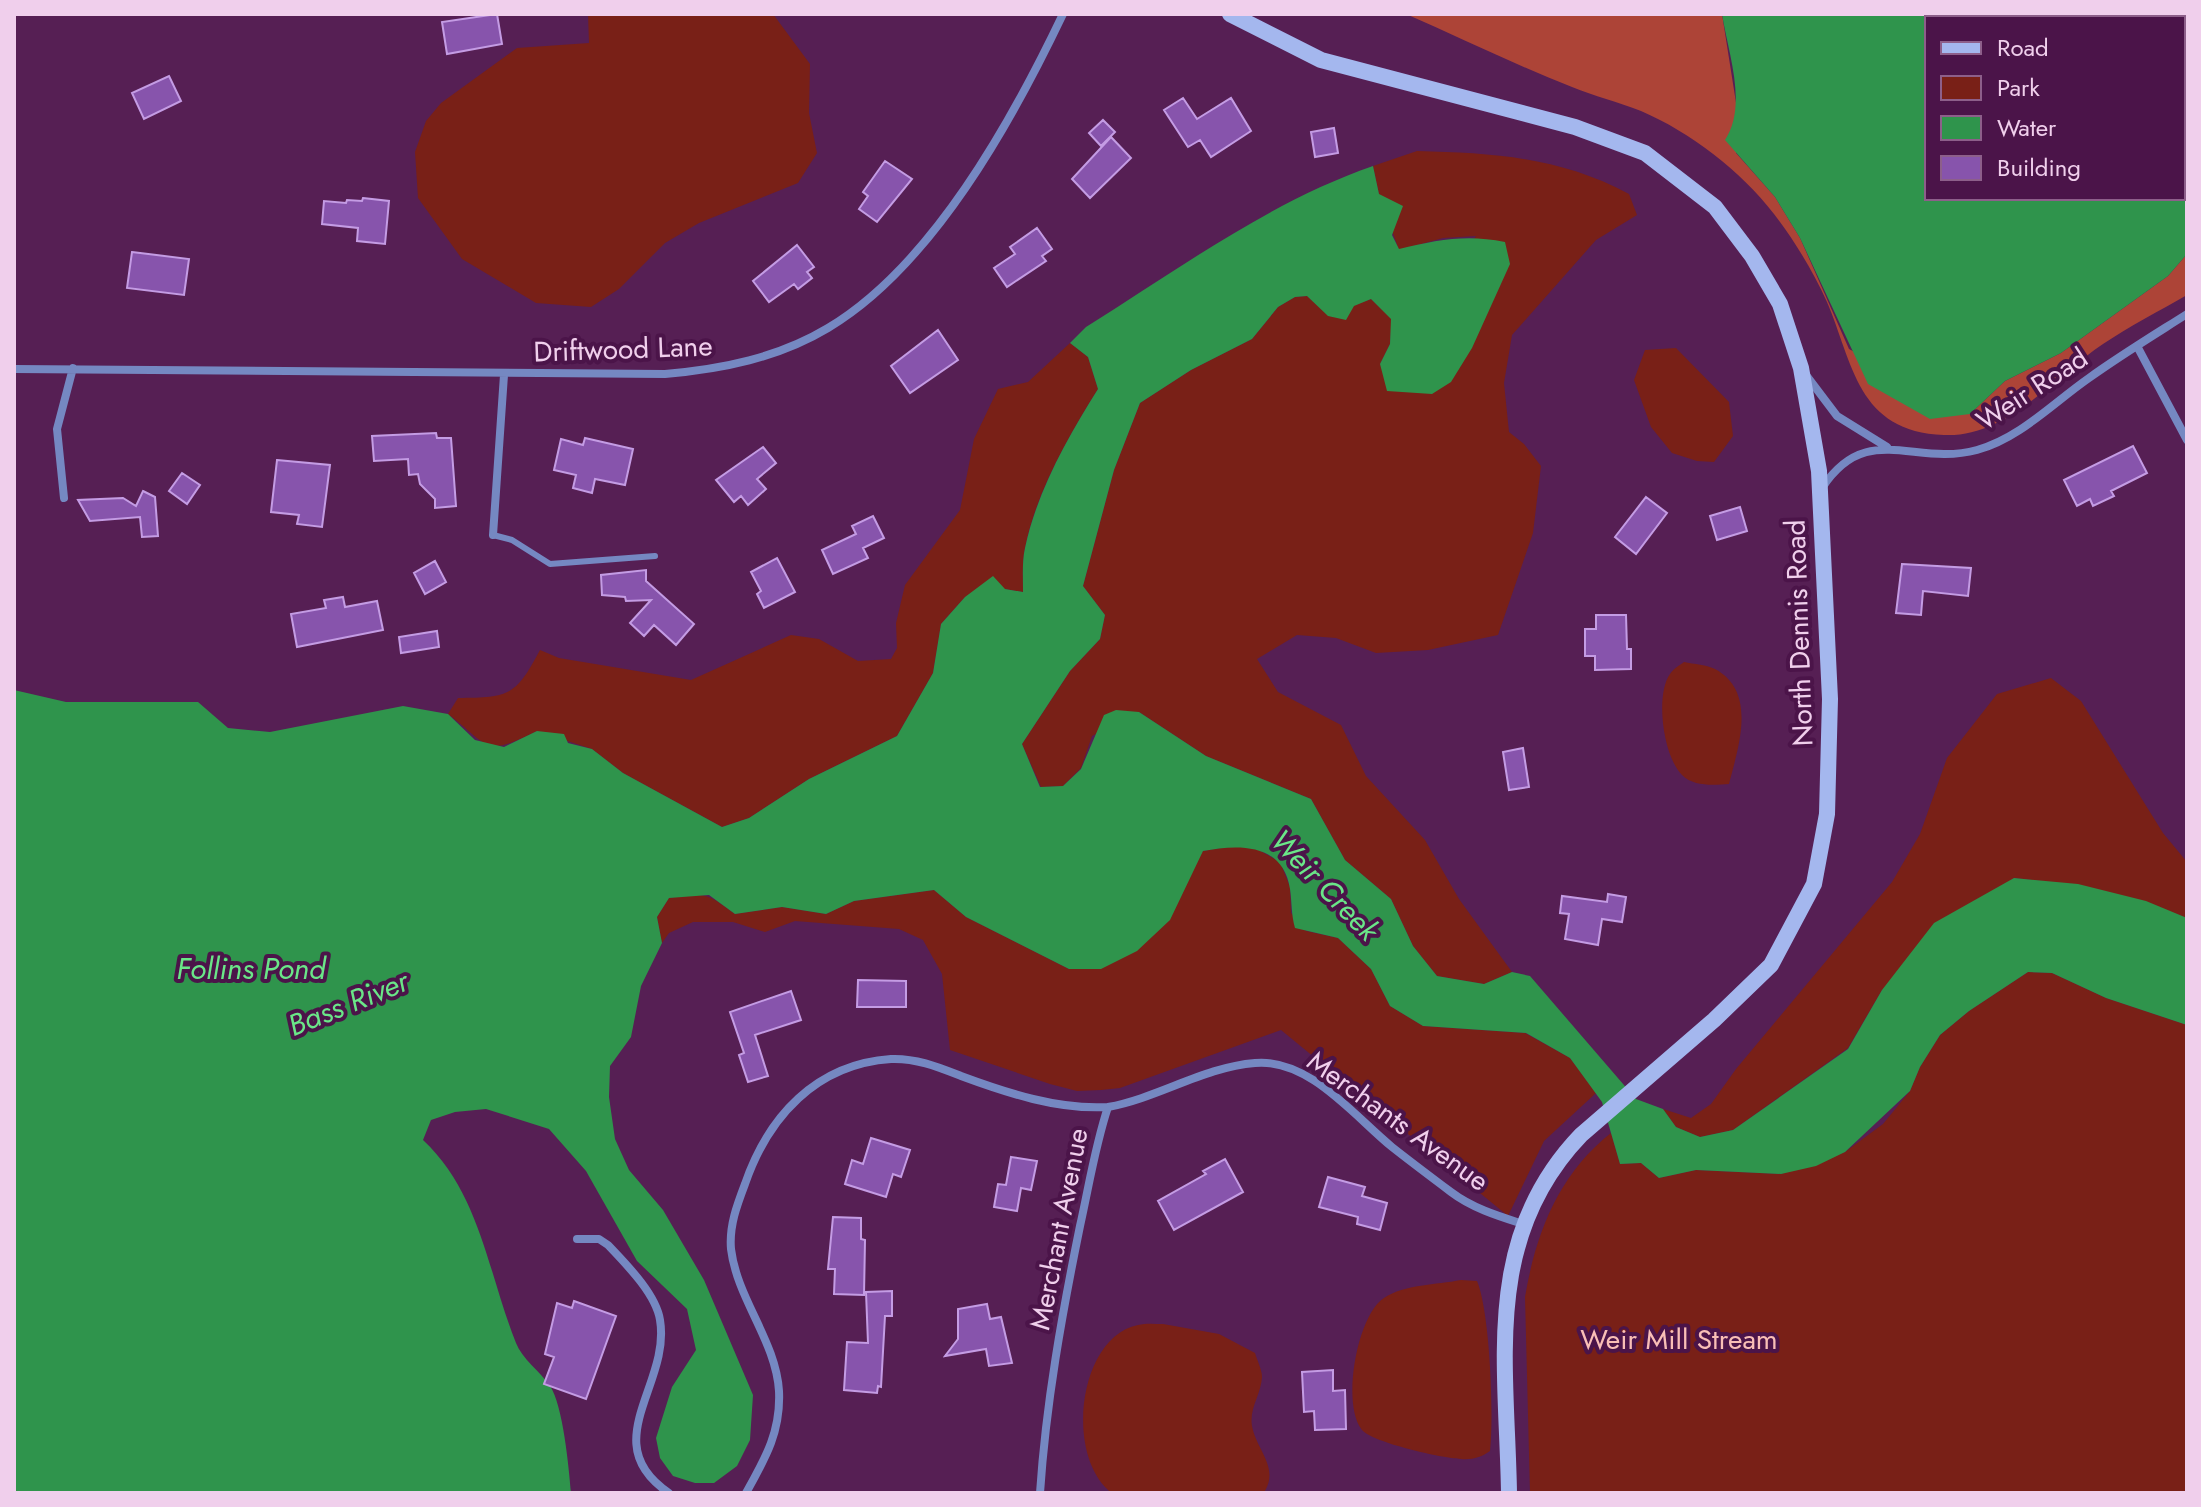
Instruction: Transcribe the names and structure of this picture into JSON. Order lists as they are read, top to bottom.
{
  "streets": {
    "main road": ["North Dennis Road"],
    "street": [
      "Driftwood Lane",
      "Weir Road",
      "Merchants Avenue",
      "Merchant Avenue"
    ]
  },
  "crossings": [
    ["Weir Road", "North Dennis Road"],
    ["North Dennis Road", "Merchants Avenue"],
    ["Merchants Avenue", "Merchant Avenue"]
  ],
  "water": ["Weir Creek", "Follins Pond", "Bass River"],
  "parks": ["Weir Mill Stream"],
  "legend": [
    "Road",
    "Park",
    "Water",
    "Building"
  ]
}
